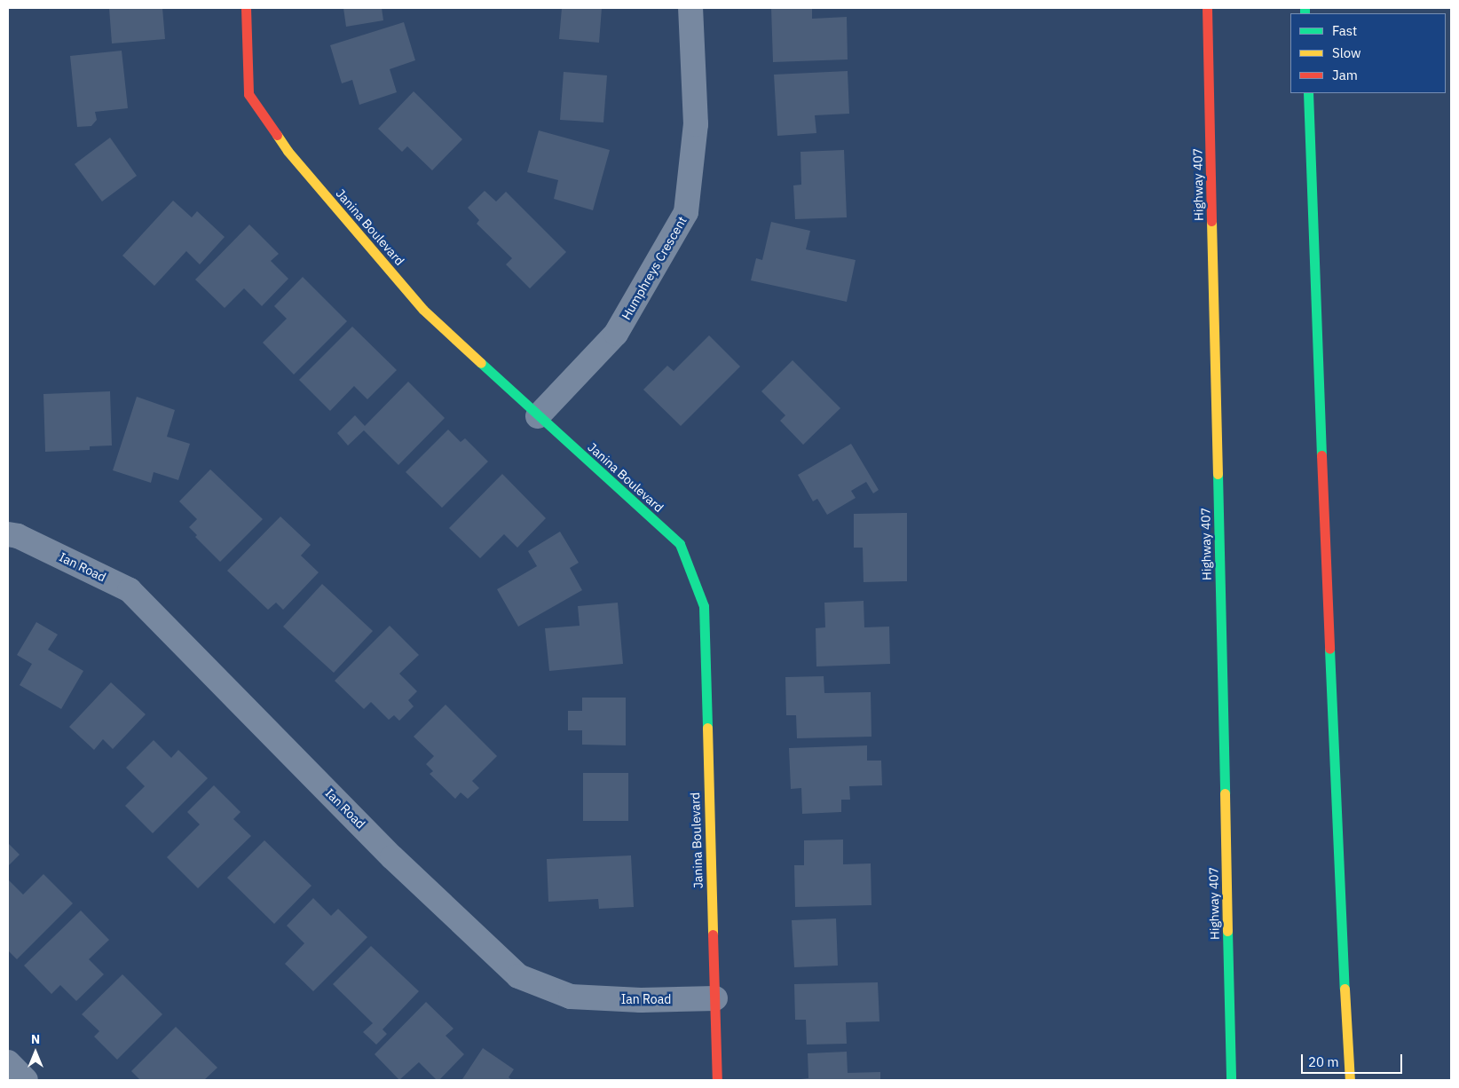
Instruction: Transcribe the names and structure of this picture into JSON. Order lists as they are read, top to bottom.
{
  "streets": {
    "main road": ["Highway 407", "Janina Boulevard"],
    "street": ["Humphreys Crescent", "Ian Road"]
  },
  "crossings": [
    ["Janina Boulevard", "Humphreys Crescent"],
    ["Janina Boulevard", "Ian Road"]
  ],
  "legend": ["Fast", "Slow", "Jam"],
  "scale_bar": "20 m",
  "north": "top"
}
